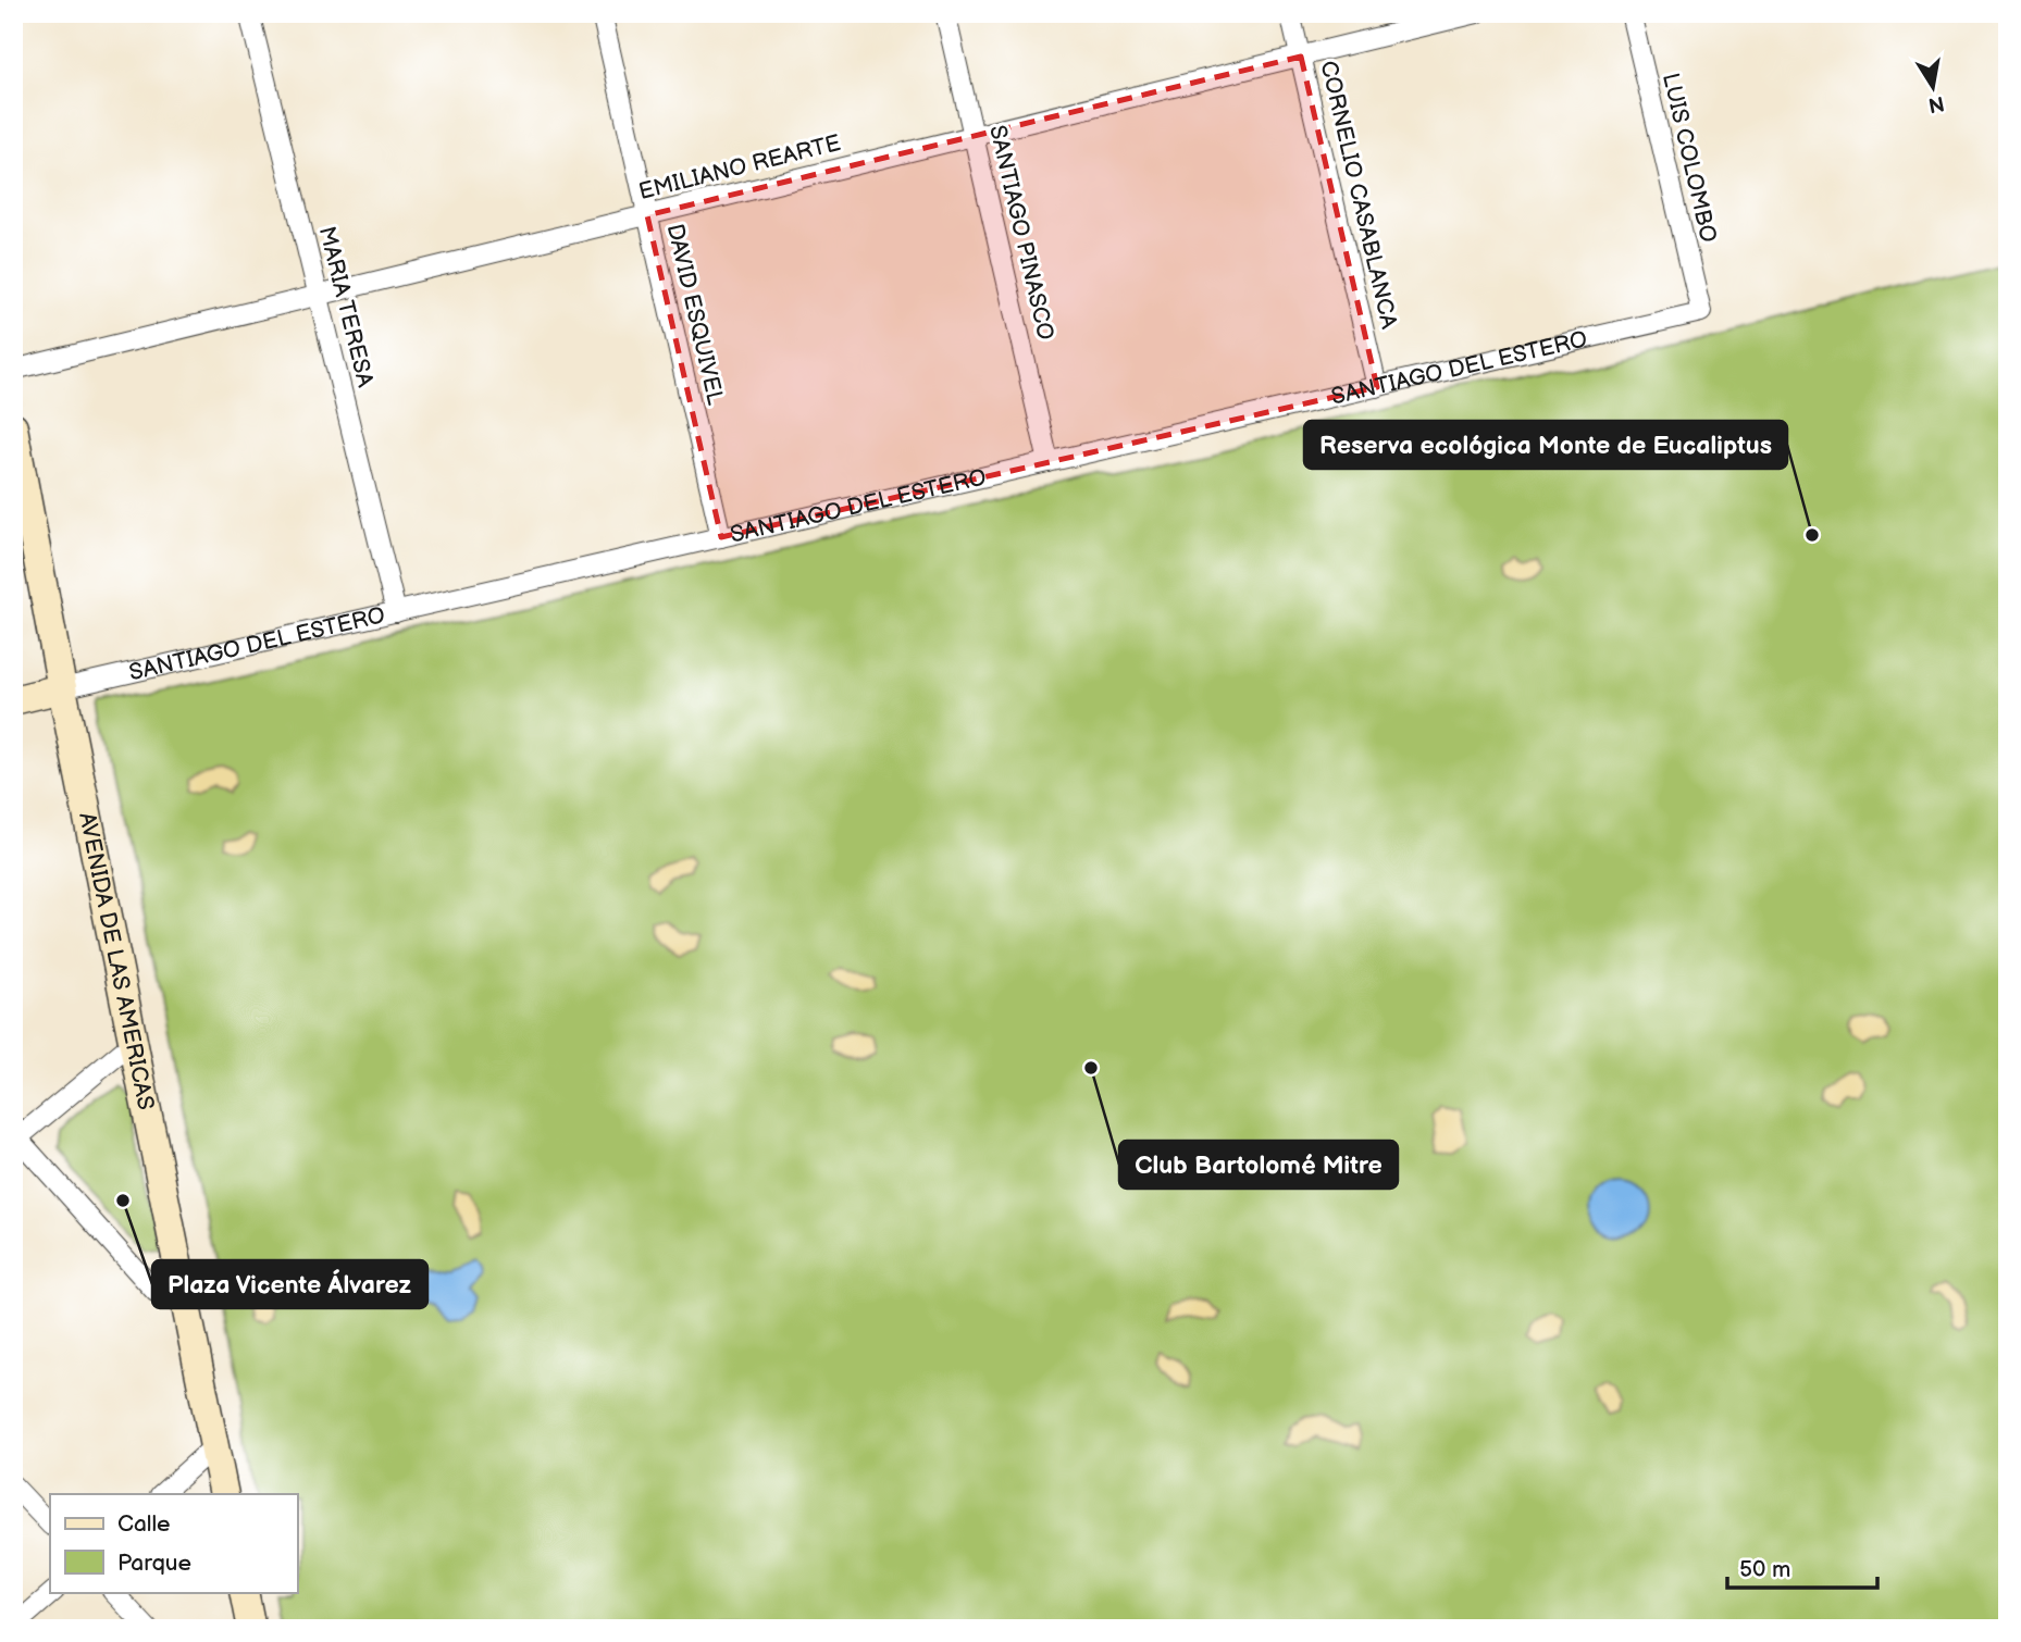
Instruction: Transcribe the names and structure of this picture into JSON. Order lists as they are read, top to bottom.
{
  "streets": {
    "main road": ["SANTIAGO DEL ESTERO", "AVENIDA DE LAS AMERICAS"],
    "street": [
      "LUIS COLOMBO",
      "EMILIANO REARTE",
      "CORNELIO CASABLANCA",
      "SANTIAGO PINASCO",
      "MARIA TERESA",
      "DAVID ESQUIVEL"
    ]
  },
  "crossings": [
    ["LUIS COLOMBO", "SANTIAGO DEL ESTERO"],
    ["EMILIANO REARTE", "CORNELIO CASABLANCA"],
    ["EMILIANO REARTE", "SANTIAGO PINASCO"],
    ["EMILIANO REARTE", "MARIA TERESA"],
    ["EMILIANO REARTE", "DAVID ESQUIVEL"],
    ["CORNELIO CASABLANCA", "SANTIAGO DEL ESTERO"],
    ["SANTIAGO PINASCO", "SANTIAGO DEL ESTERO"],
    ["MARIA TERESA", "SANTIAGO DEL ESTERO"],
    ["DAVID ESQUIVEL", "SANTIAGO DEL ESTERO"],
    ["SANTIAGO DEL ESTERO", "AVENIDA DE LAS AMERICAS"]
  ],
  "places": ["Reserva ecológica Monte de Eucaliptus", "Club Bartolomé Mitre", "Plaza Vicente Álvarez"],
  "legend": ["Calle", "Parque"],
  "scale_bar": "50 m",
  "north": "bottom"
}
